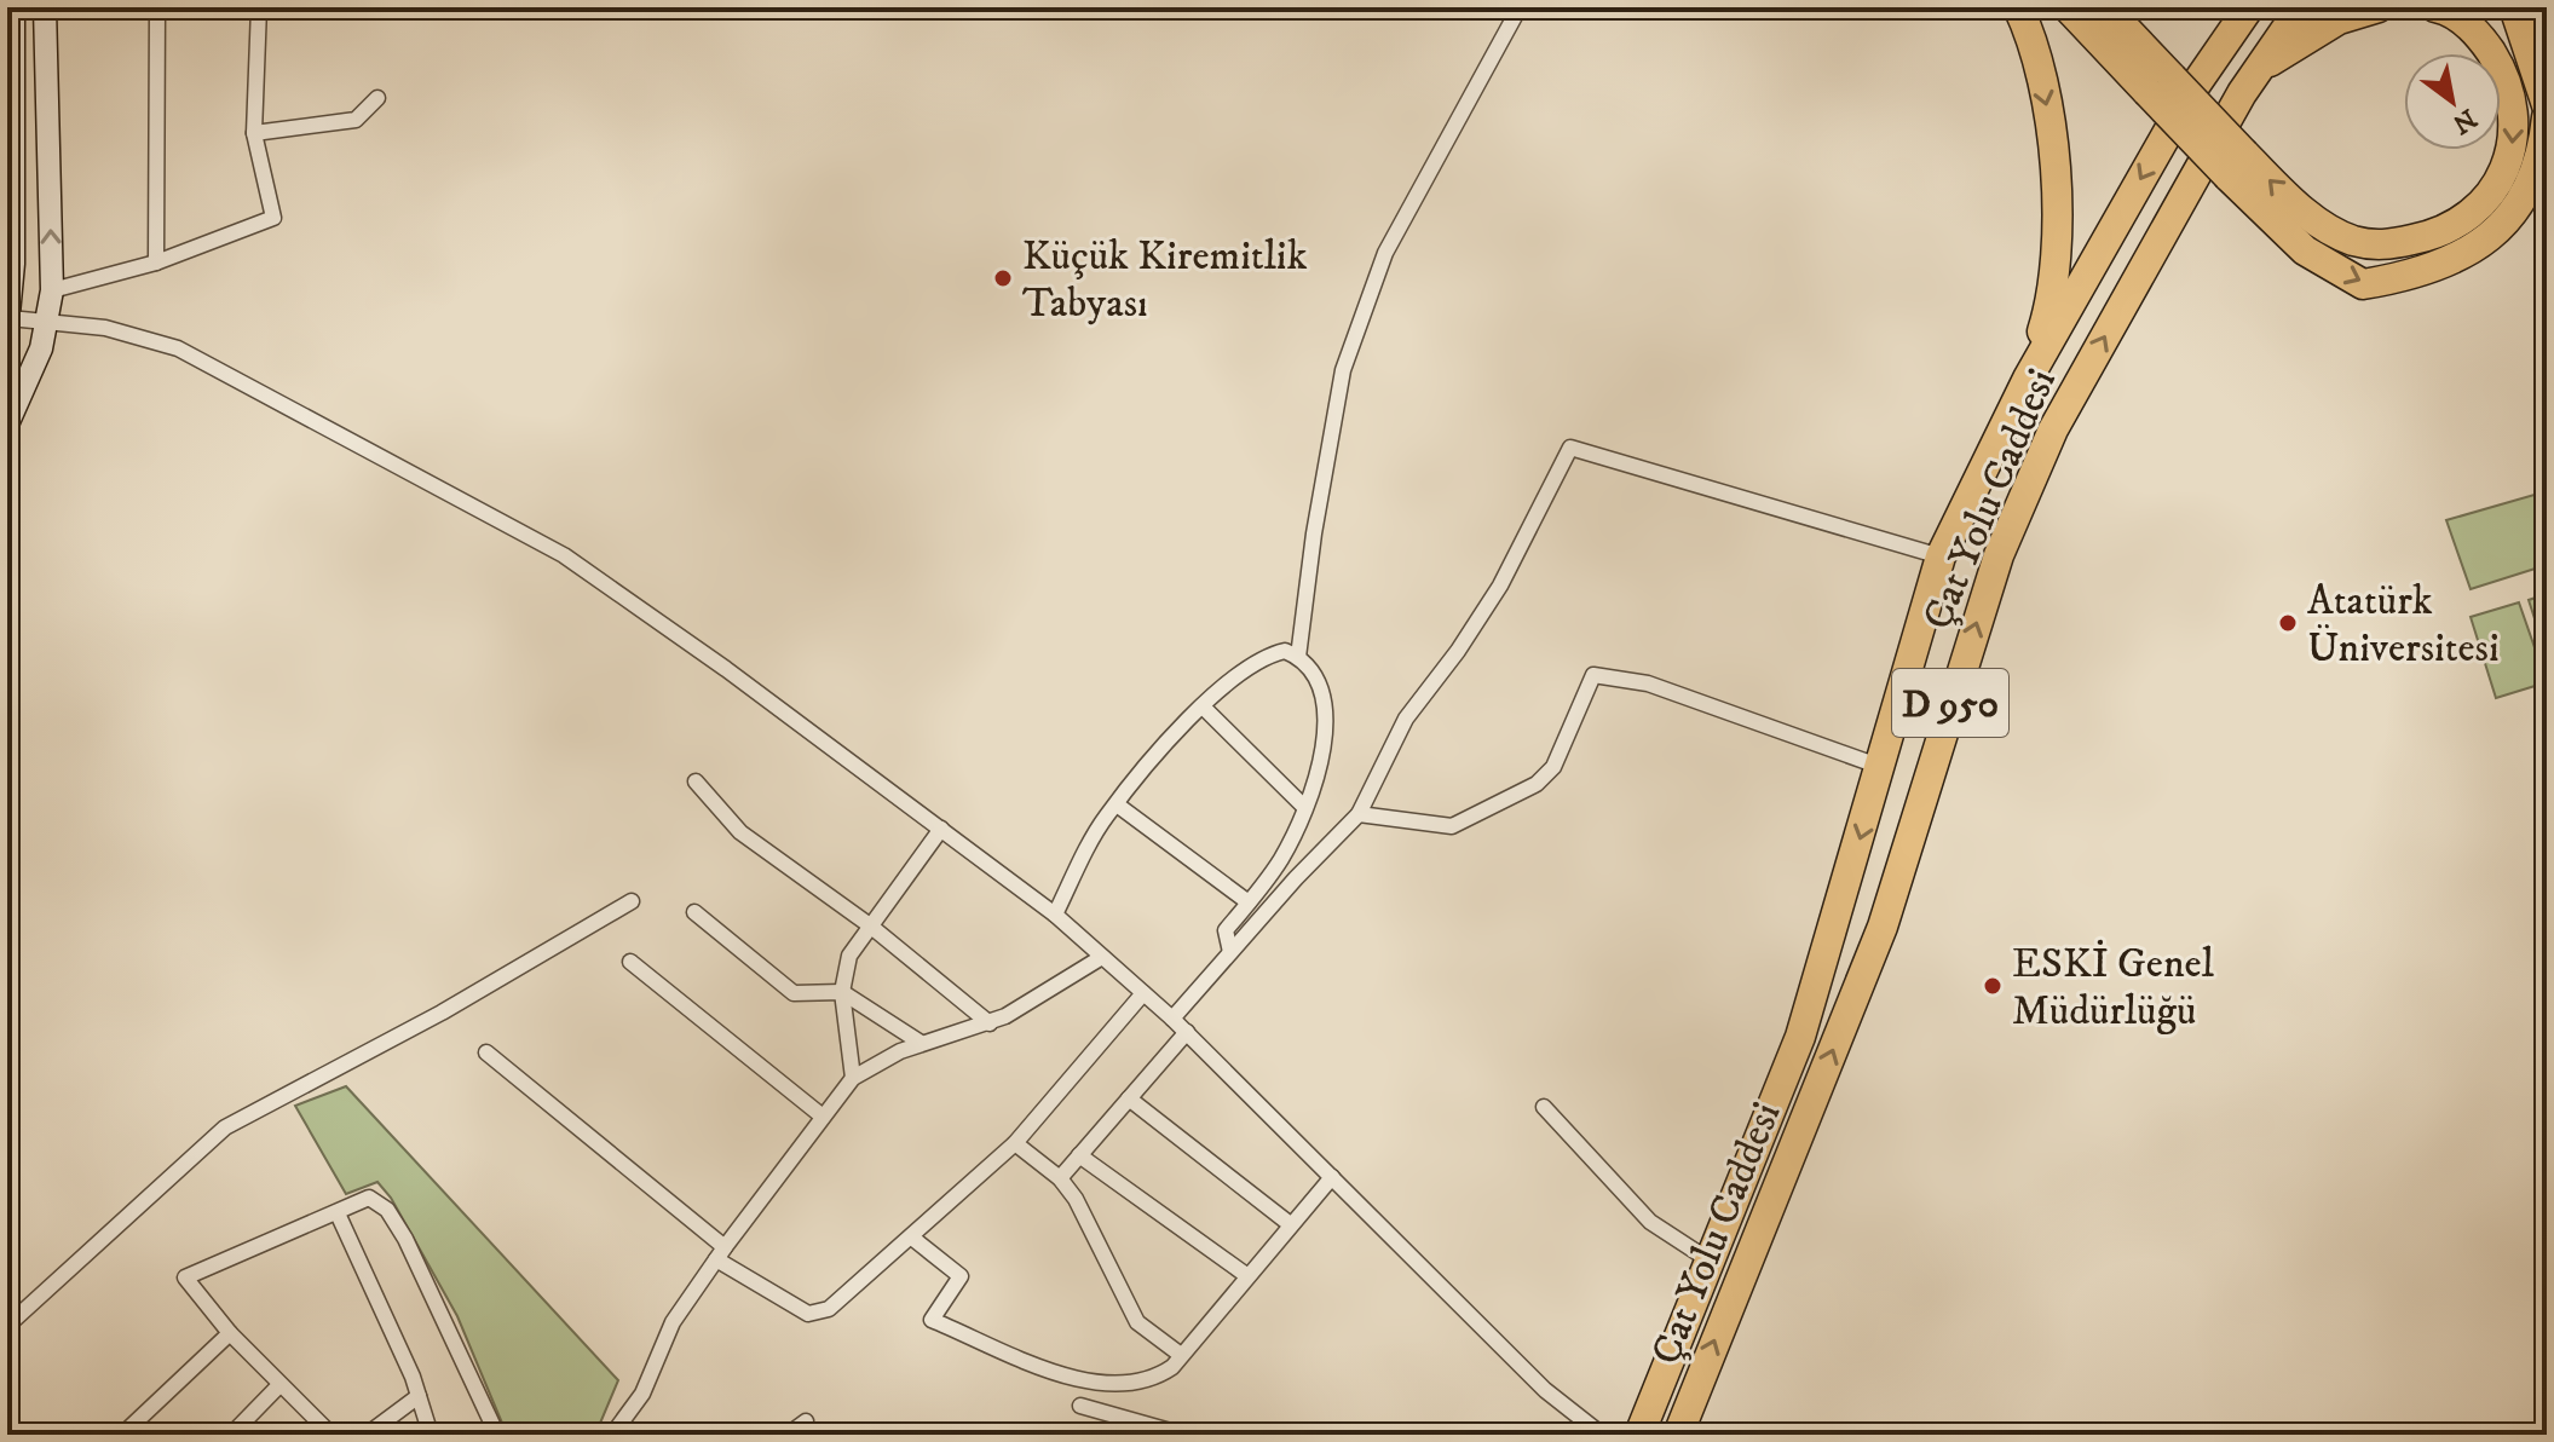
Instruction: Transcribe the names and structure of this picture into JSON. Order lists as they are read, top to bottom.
{
  "streets": {
    "highway": ["Çat Yolu Caddesi", "D 950"]
  },
  "places": ["Küçük Kiremitlik Tabyası", "Atatürk Üniversitesi", "ESKİ Genel Müdürlüğü"],
  "north": "bottom right"
}
